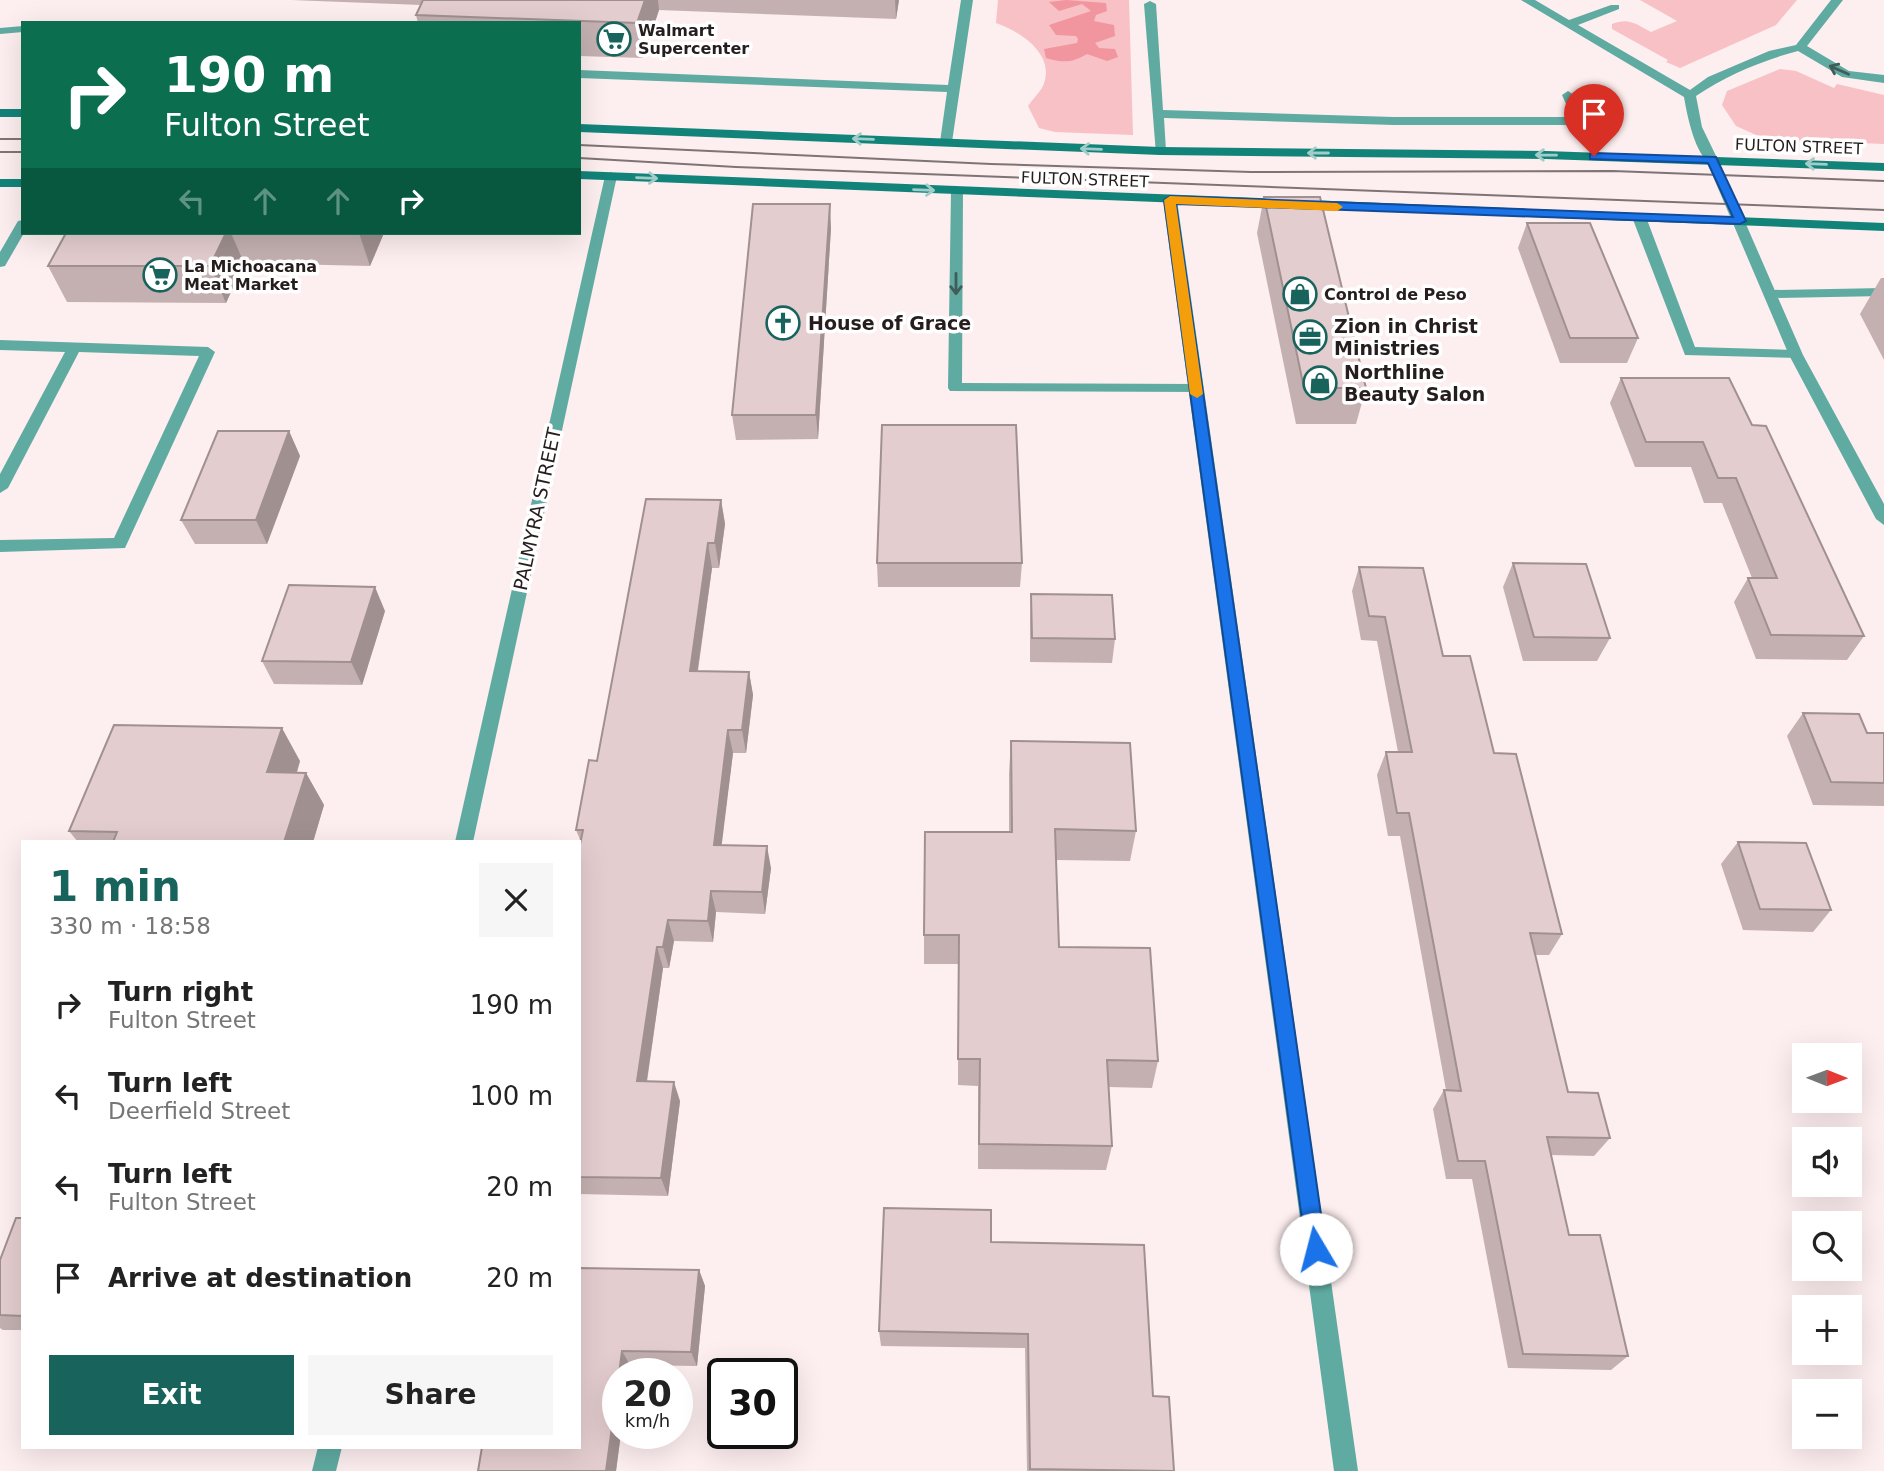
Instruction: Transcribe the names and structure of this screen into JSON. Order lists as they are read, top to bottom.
{
  "streets": {
    "main road": ["FULTON STREET"],
    "street": ["PALMYRA STREET"]
  },
  "crossings": [
    ["FULTON STREET", "PALMYRA STREET"]
  ],
  "places": {
    "supermarket": ["Walmart Supercenter", "La Michoacana Meat Market"],
    "shop": ["Control de Peso", "Northline Beauty Salon"],
    "church": ["House of Grace"],
    "office": ["Zion in Christ Ministries"]
  },
  "north": "right",
  "page": {
    "turn": ["190 m", "Fulton Street"],
    "heading": ["1 min", "330 m · 18:58"],
    "list": [
      {
        "name": "Turn right",
        "note": "Fulton Street",
        "value": "190 m"
      },
      {
        "name": "Turn left",
        "note": "Deerfield Street",
        "value": "100 m"
      },
      {
        "name": "Turn left",
        "note": "Fulton Street",
        "value": "20 m"
      },
      {
        "name": "Arrive at destination",
        "value": "20 m"
      }
    ],
    "map_buttons": ["+", "−"],
    "buttons": ["Exit", "Share"],
    "speed": "20 km/h",
    "limit": "30"
  }
}
